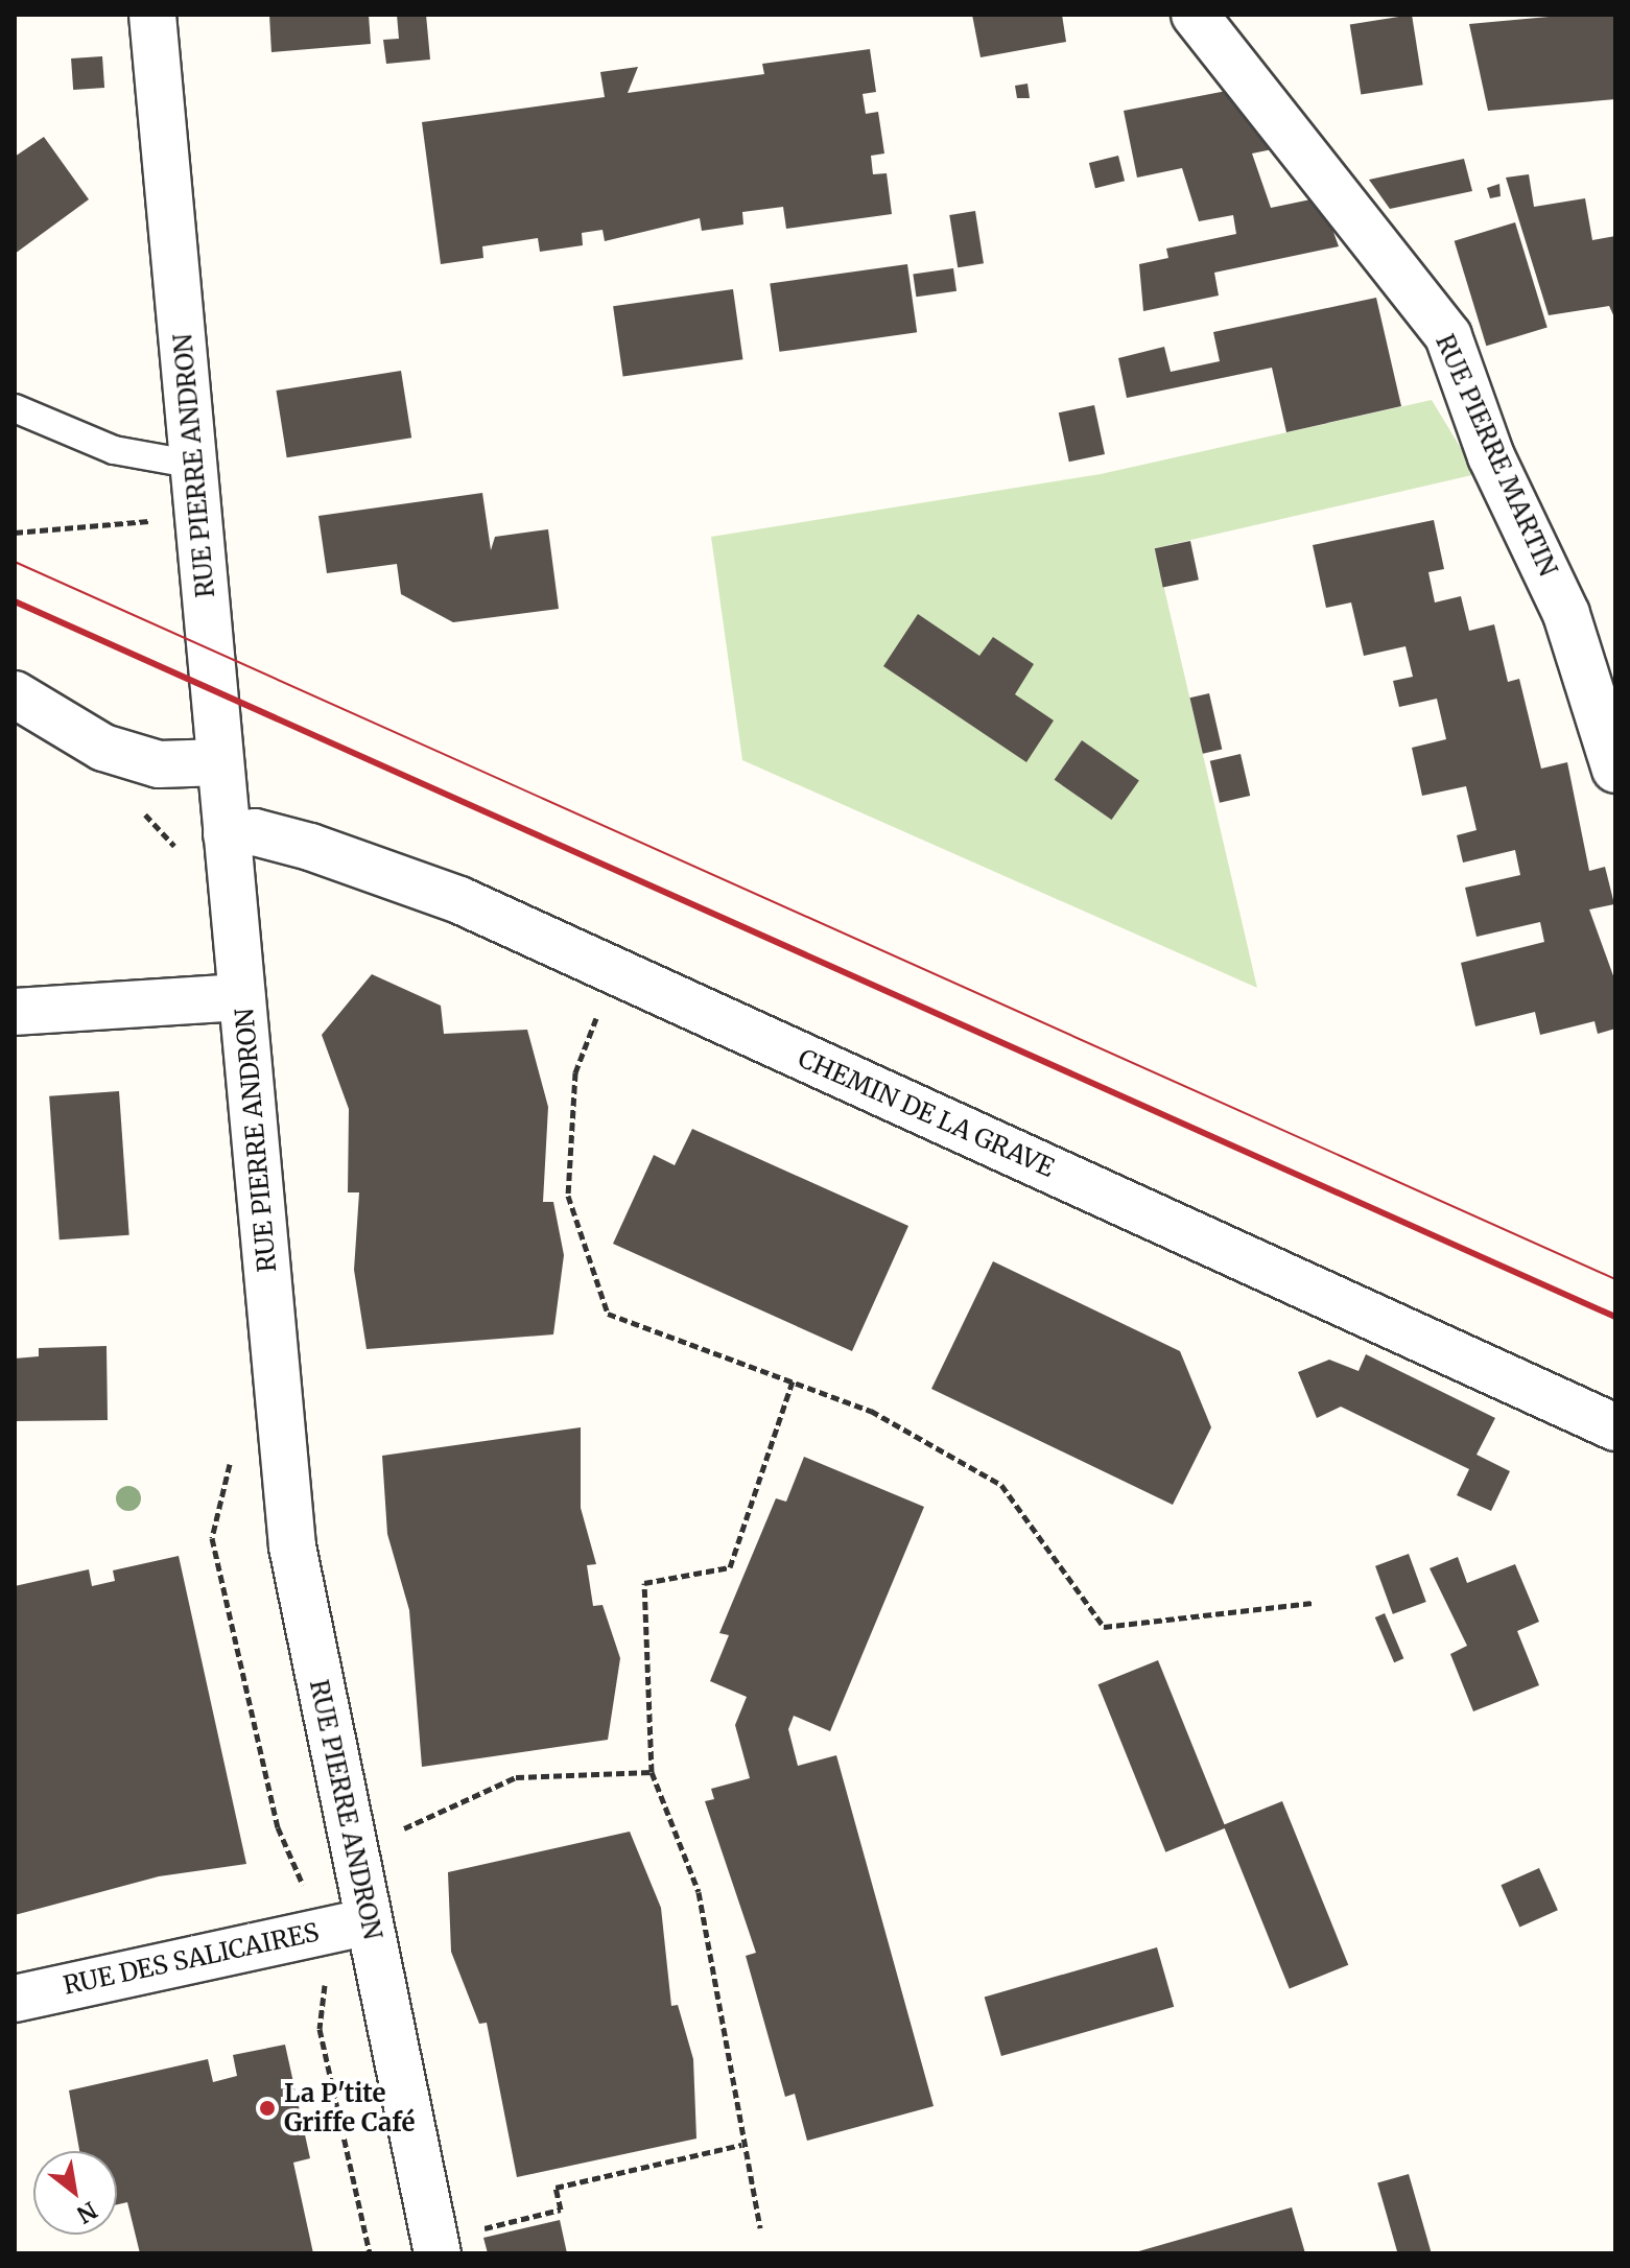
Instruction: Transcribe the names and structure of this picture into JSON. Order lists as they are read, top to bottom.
{
  "streets": {
    "street": [
      "RUE PIERRE MARTIN",
      "RUE PIERRE ANDRON",
      "CHEMIN DE LA GRAVE",
      "RUE DES SALICAIRES"
    ]
  },
  "crossings": [
    ["RUE PIERRE ANDRON", "CHEMIN DE LA GRAVE"],
    ["RUE PIERRE ANDRON", "RUE DES SALICAIRES"]
  ],
  "places": ["La P'tite Griffe Café"],
  "north": "bottom right"
}
